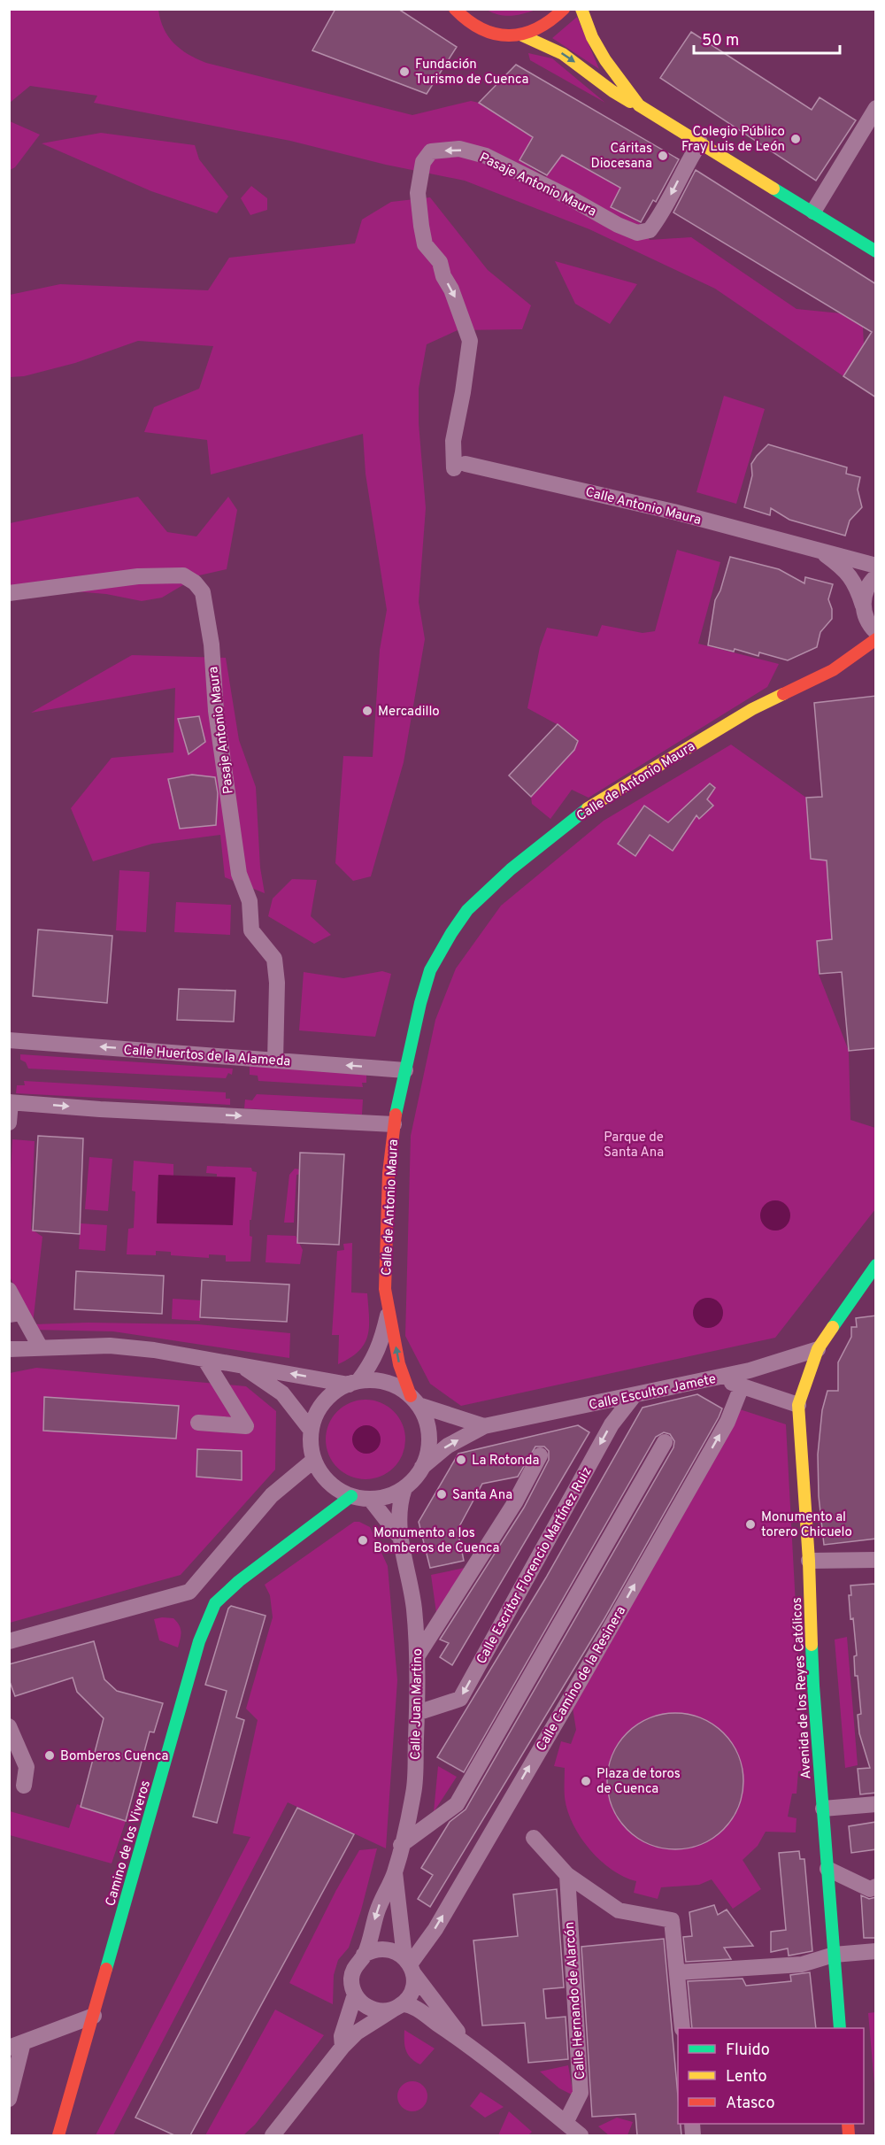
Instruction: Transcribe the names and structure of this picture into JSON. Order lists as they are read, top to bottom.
{
  "streets": {
    "street": [
      "Pasaje Antonio Maura",
      "Calle Antonio Maura",
      "Calle de Antonio Maura",
      "Calle Huertos de la Alameda",
      "Calle Escultor Jamete",
      "Calle Escritor Florencio Martínez Ruiz",
      "Calle Camino de la Resinera",
      "Avenida de los Reyes Católicos",
      "Calle Juan Martino",
      "Camino de los Viveros",
      "Calle Hernando de Alarcón"
    ]
  },
  "crossings": [
    ["Pasaje Antonio Maura", "Calle Antonio Maura"],
    ["Pasaje Antonio Maura", "Calle Huertos de la Alameda"],
    ["Calle de Antonio Maura", "Calle Huertos de la Alameda"],
    ["Calle de Antonio Maura", "Calle Escultor Jamete"],
    ["Calle de Antonio Maura", "Calle Juan Martino"],
    ["Calle de Antonio Maura", "Camino de los Viveros"],
    ["Calle Escultor Jamete", "Calle Escritor Florencio Martínez Ruiz"],
    ["Calle Escultor Jamete", "Avenida de los Reyes Católicos"],
    ["Calle Escultor Jamete", "Calle Juan Martino"],
    ["Calle Escultor Jamete", "Camino de los Viveros"],
    ["Calle Escritor Florencio Martínez Ruiz", "Calle Juan Martino"],
    ["Calle Camino de la Resinera", "Calle Juan Martino"],
    ["Calle Juan Martino", "Camino de los Viveros"]
  ],
  "parks": ["Parque de Santa Ana"],
  "places": [
    "Fundación Turismo de Cuenca",
    "Colegio Público Fray Luis de León",
    "Cáritas Diocesana",
    "Mercadillo",
    "La Rotonda",
    "Santa Ana",
    "Monumento al torero Chicuelo",
    "Monumento a los Bomberos de Cuenca",
    "Bomberos Cuenca",
    "Plaza de toros de Cuenca"
  ],
  "legend": ["Fluido", "Lento", "Atasco"],
  "scale_bar": "50 m"
}
